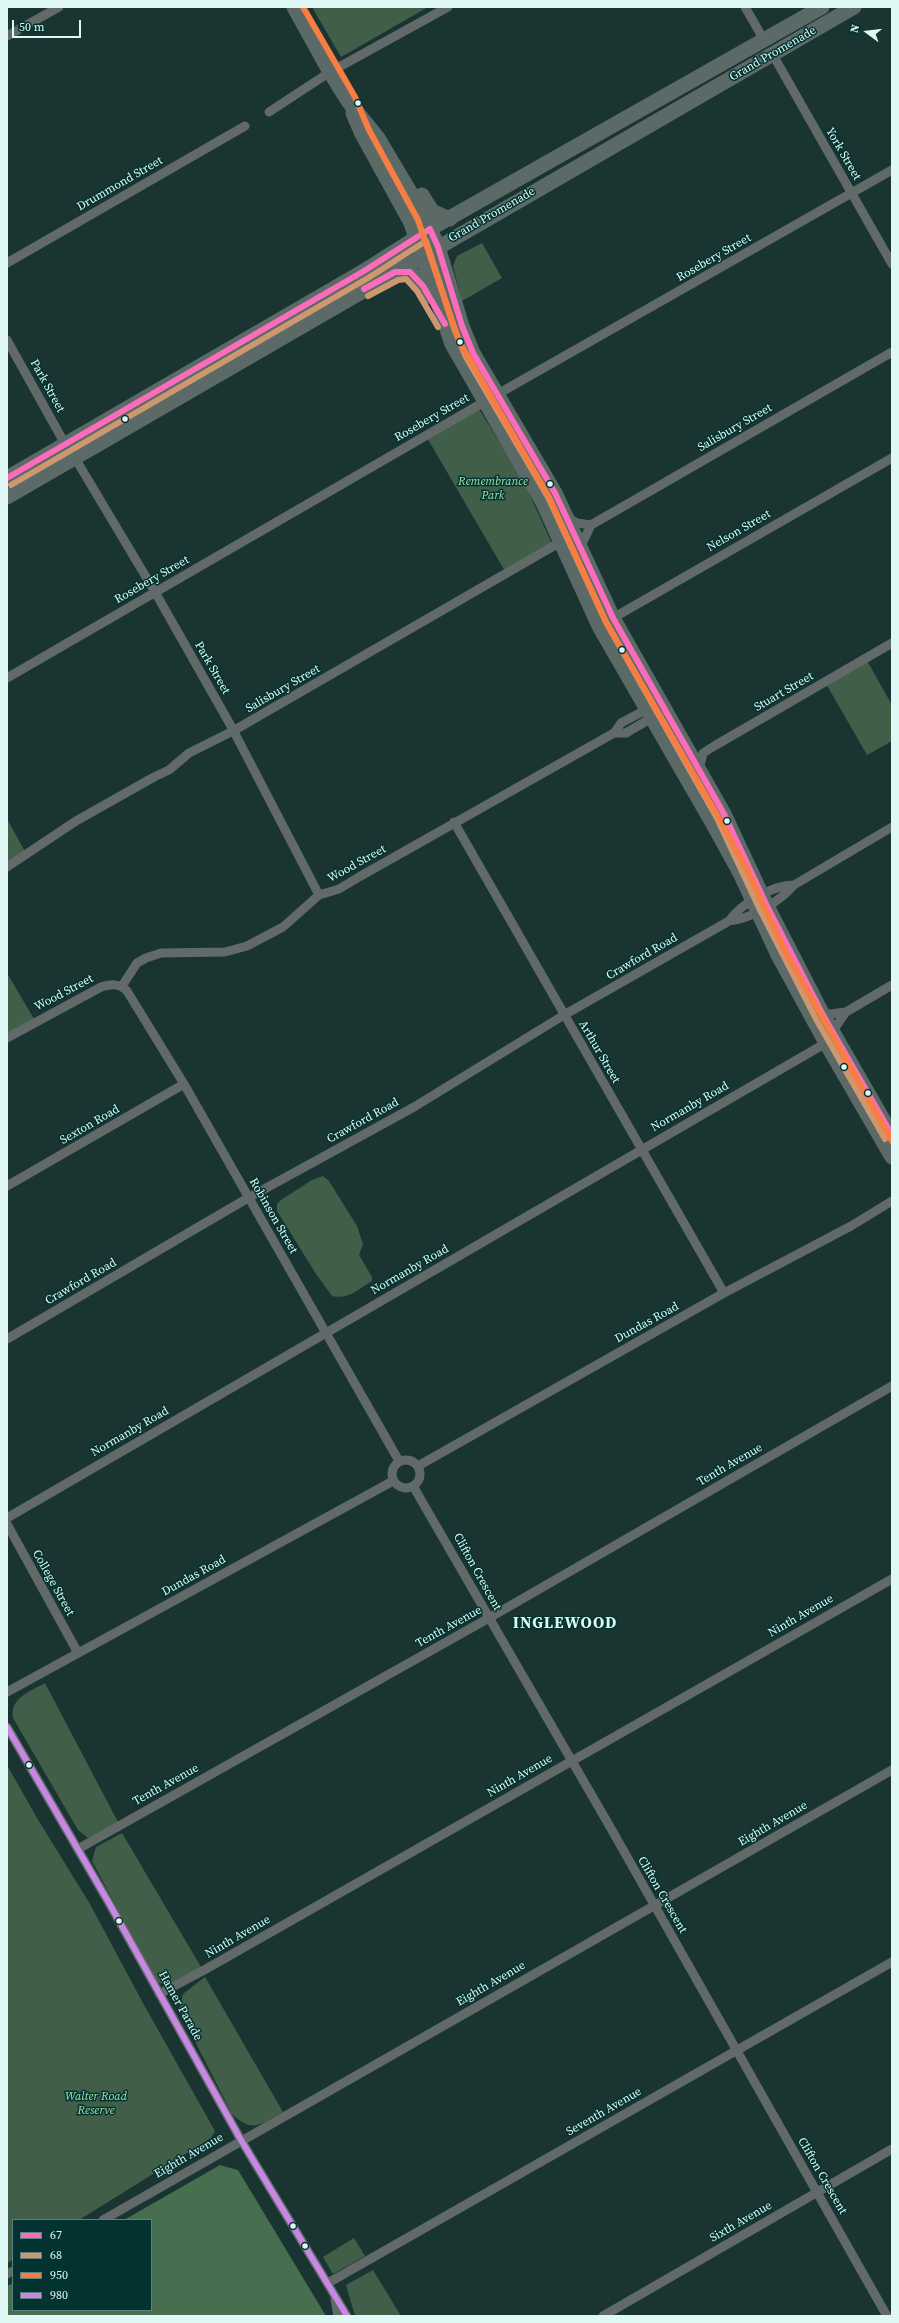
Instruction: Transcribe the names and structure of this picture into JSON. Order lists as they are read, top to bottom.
{
  "streets": {
    "main road": ["Grand Promenade"],
    "street": [
      "York Street",
      "Drummond Street",
      "Rosebery Street",
      "Park Street",
      "Salisbury Street",
      "Nelson Street",
      "Stuart Street",
      "Wood Street",
      "Crawford Road",
      "Arthur Street",
      "Normanby Road",
      "Sexton Road",
      "Robinson Street",
      "Dundas Road",
      "Tenth Avenue",
      "Clifton Crescent",
      "College Street",
      "Ninth Avenue",
      "Eighth Avenue",
      "Hamer Parade",
      "Seventh Avenue",
      "Sixth Avenue"
    ]
  },
  "crossings": [
    ["Grand Promenade", "York Street"],
    ["Grand Promenade", "Park Street"],
    ["York Street", "Rosebery Street"],
    ["Rosebery Street", "Park Street"],
    ["Park Street", "Salisbury Street"],
    ["Park Street", "Wood Street"],
    ["Wood Street", "Arthur Street"],
    ["Wood Street", "Robinson Street"],
    ["Crawford Road", "Arthur Street"],
    ["Crawford Road", "Robinson Street"],
    ["Arthur Street", "Normanby Road"],
    ["Arthur Street", "Dundas Road"],
    ["Normanby Road", "Robinson Street"],
    ["Sexton Road", "Robinson Street"],
    ["Robinson Street", "Dundas Road"],
    ["Robinson Street", "Clifton Crescent"],
    ["Dundas Road", "Clifton Crescent"],
    ["Dundas Road", "College Street"],
    ["Tenth Avenue", "Clifton Crescent"],
    ["Tenth Avenue", "Hamer Parade"],
    ["Clifton Crescent", "Ninth Avenue"],
    ["Clifton Crescent", "Eighth Avenue"],
    ["Clifton Crescent", "Seventh Avenue"],
    ["Clifton Crescent", "Sixth Avenue"],
    ["Ninth Avenue", "Hamer Parade"],
    ["Eighth Avenue", "Hamer Parade"],
    ["Hamer Parade", "Seventh Avenue"]
  ],
  "districts": ["INGLEWOOD"],
  "parks": ["Remembrance Park", "Walter Road Reserve"],
  "lines": [
    "transit line 950",
    "transit line 67",
    "transit line 68",
    "transit line 980"
  ],
  "legend": [
    "67",
    "68",
    "950",
    "980"
  ],
  "scale_bar": "50 m",
  "north": "left"
}
